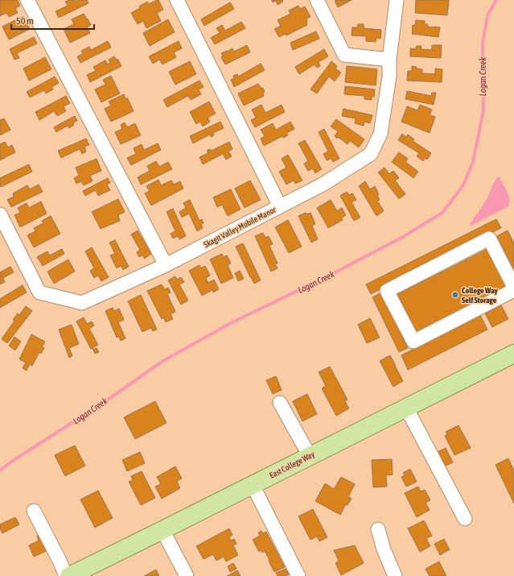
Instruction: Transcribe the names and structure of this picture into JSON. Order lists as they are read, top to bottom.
{
  "streets": {
    "main road": ["East College Way"],
    "street": ["Skagit Valley Mobile Manor"]
  },
  "water": ["Logan Creek"],
  "places": ["College Way Self Storage"],
  "scale_bar": "50 m"
}
